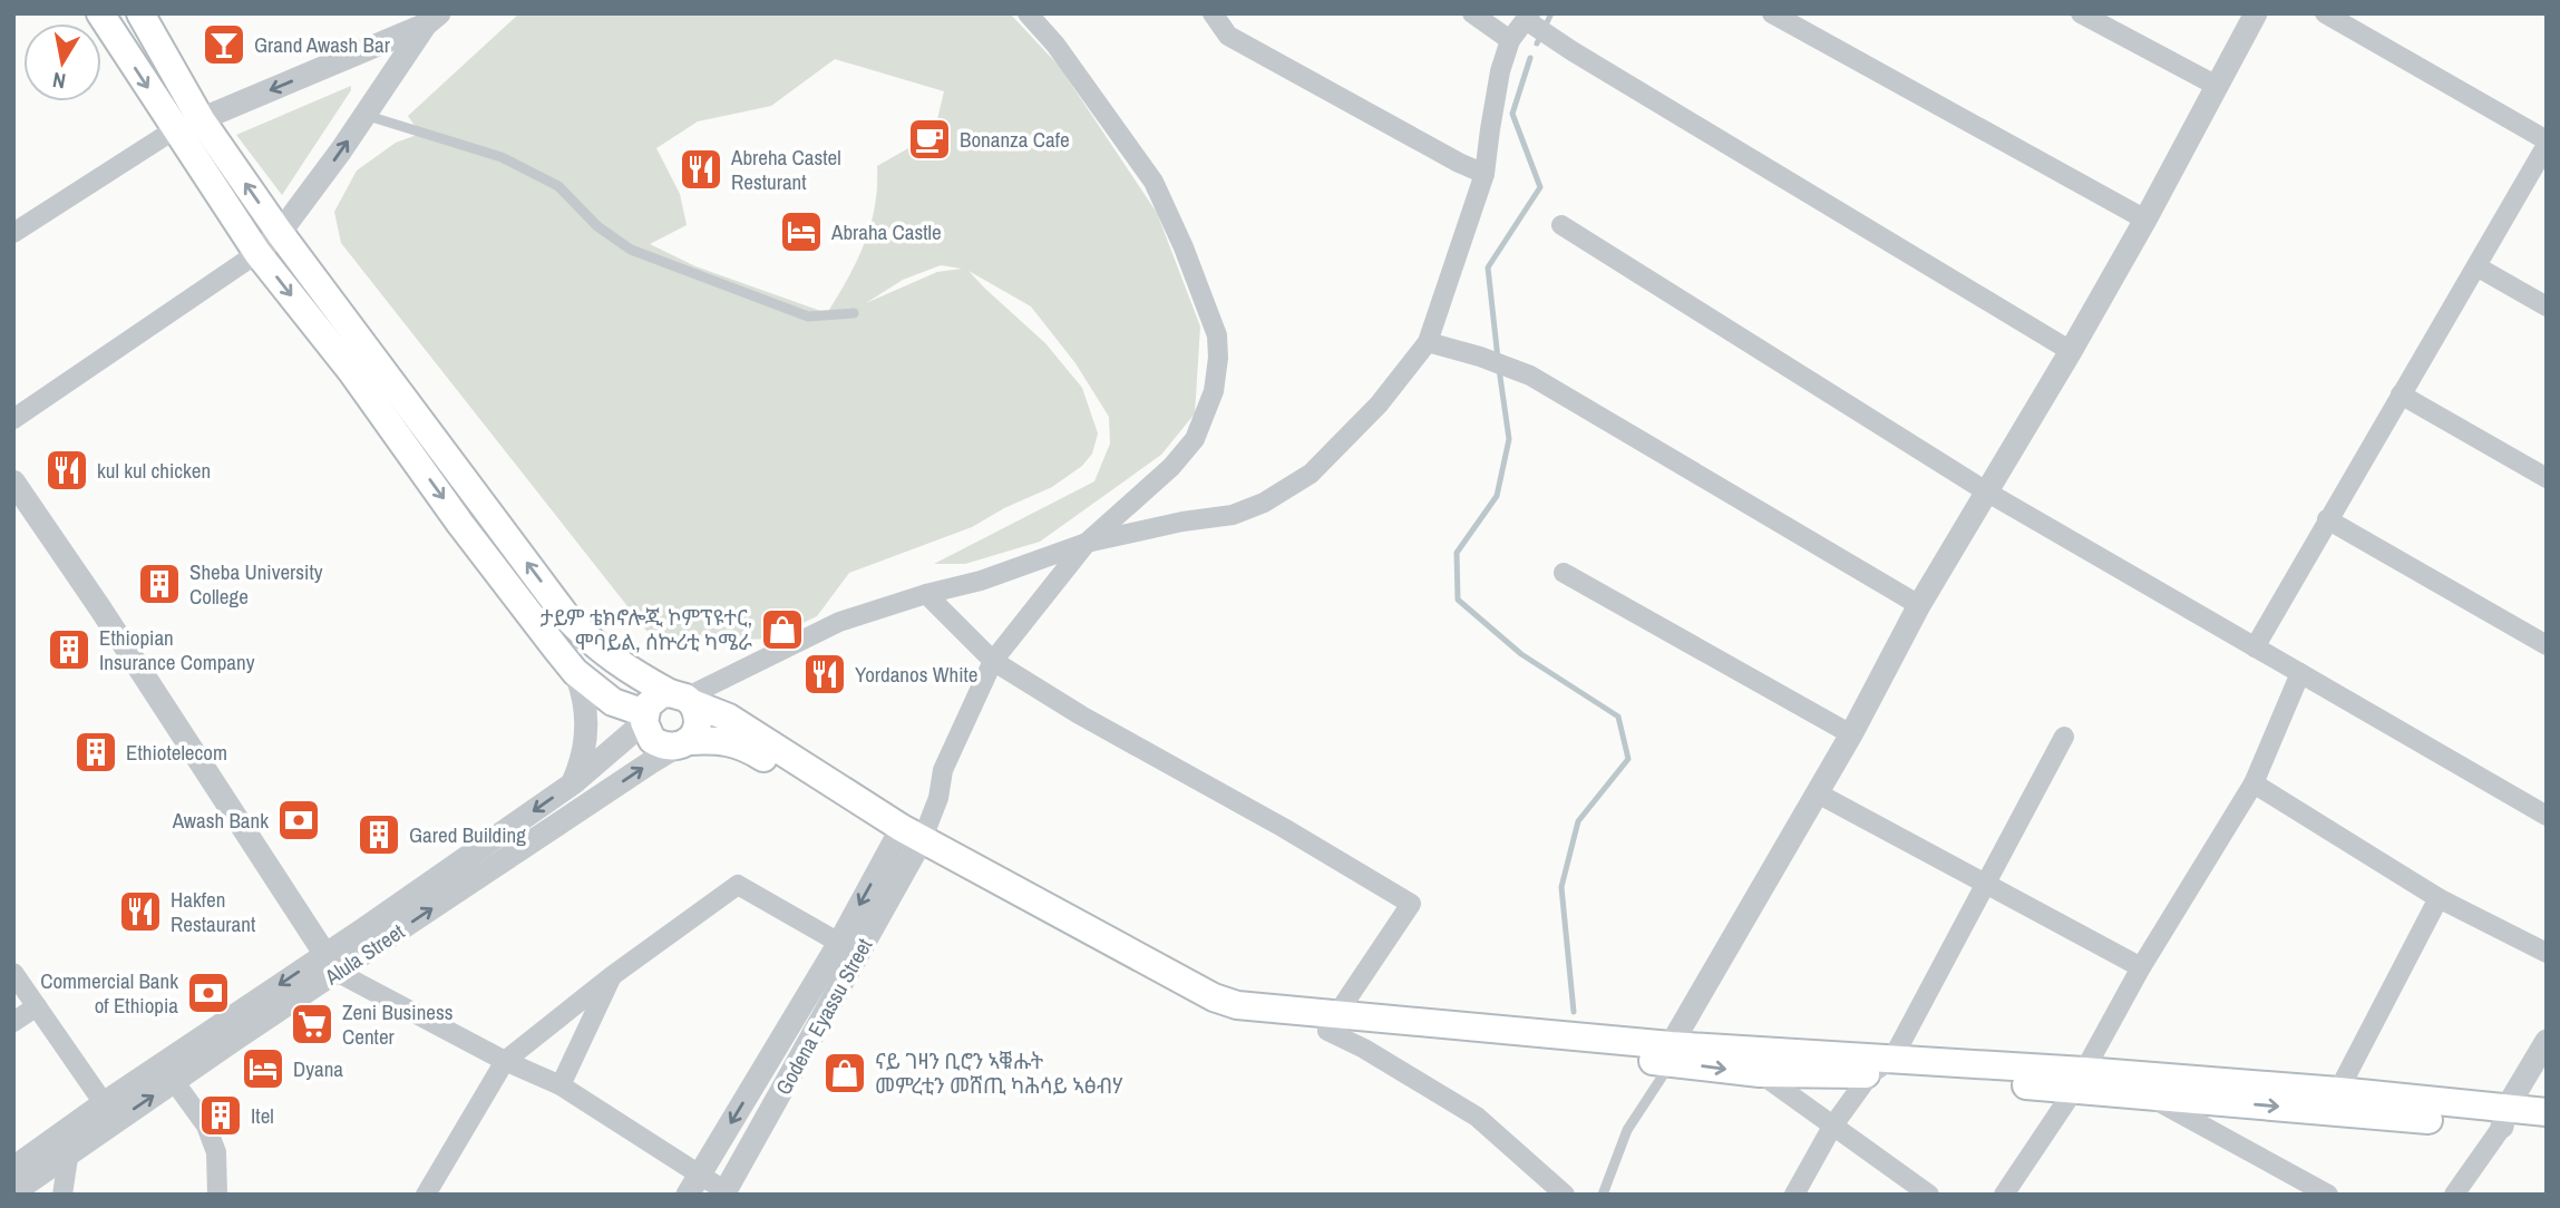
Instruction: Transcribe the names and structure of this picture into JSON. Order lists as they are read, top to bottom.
{
  "streets": {
    "street": ["Alula Street", "Godena Eyassu Street"]
  },
  "places": {
    "bar": ["Grand Awash Bar"],
    "cafe": ["Bonanza Cafe"],
    "restaurant": [
      "Abreha Castel Resturant",
      "kul kul chicken",
      "Yordanos White",
      "Hakfen Restaurant"
    ],
    "hotel": ["Abraha Castle", "Dyana"],
    "building": [
      "Sheba University College",
      "Ethiopian Insurance Company",
      "Ethiotelecom",
      "Gared Building",
      "Itel"
    ],
    "shop": ["ታይም ቴክኖሎጂ ኮምፕዩተር, ሞባይል, ሰኵሪቲ ካሜራ", "ናይ ገዛን ቢሮን ኣቑሑት መምረቲን መሸጢ ካሕሳይ ኣፅብሃ"],
    "bank": ["Awash Bank", "Commercial Bank of Ethiopia"],
    "supermarket": ["Zeni Business Center"]
  },
  "north": "bottom"
}
